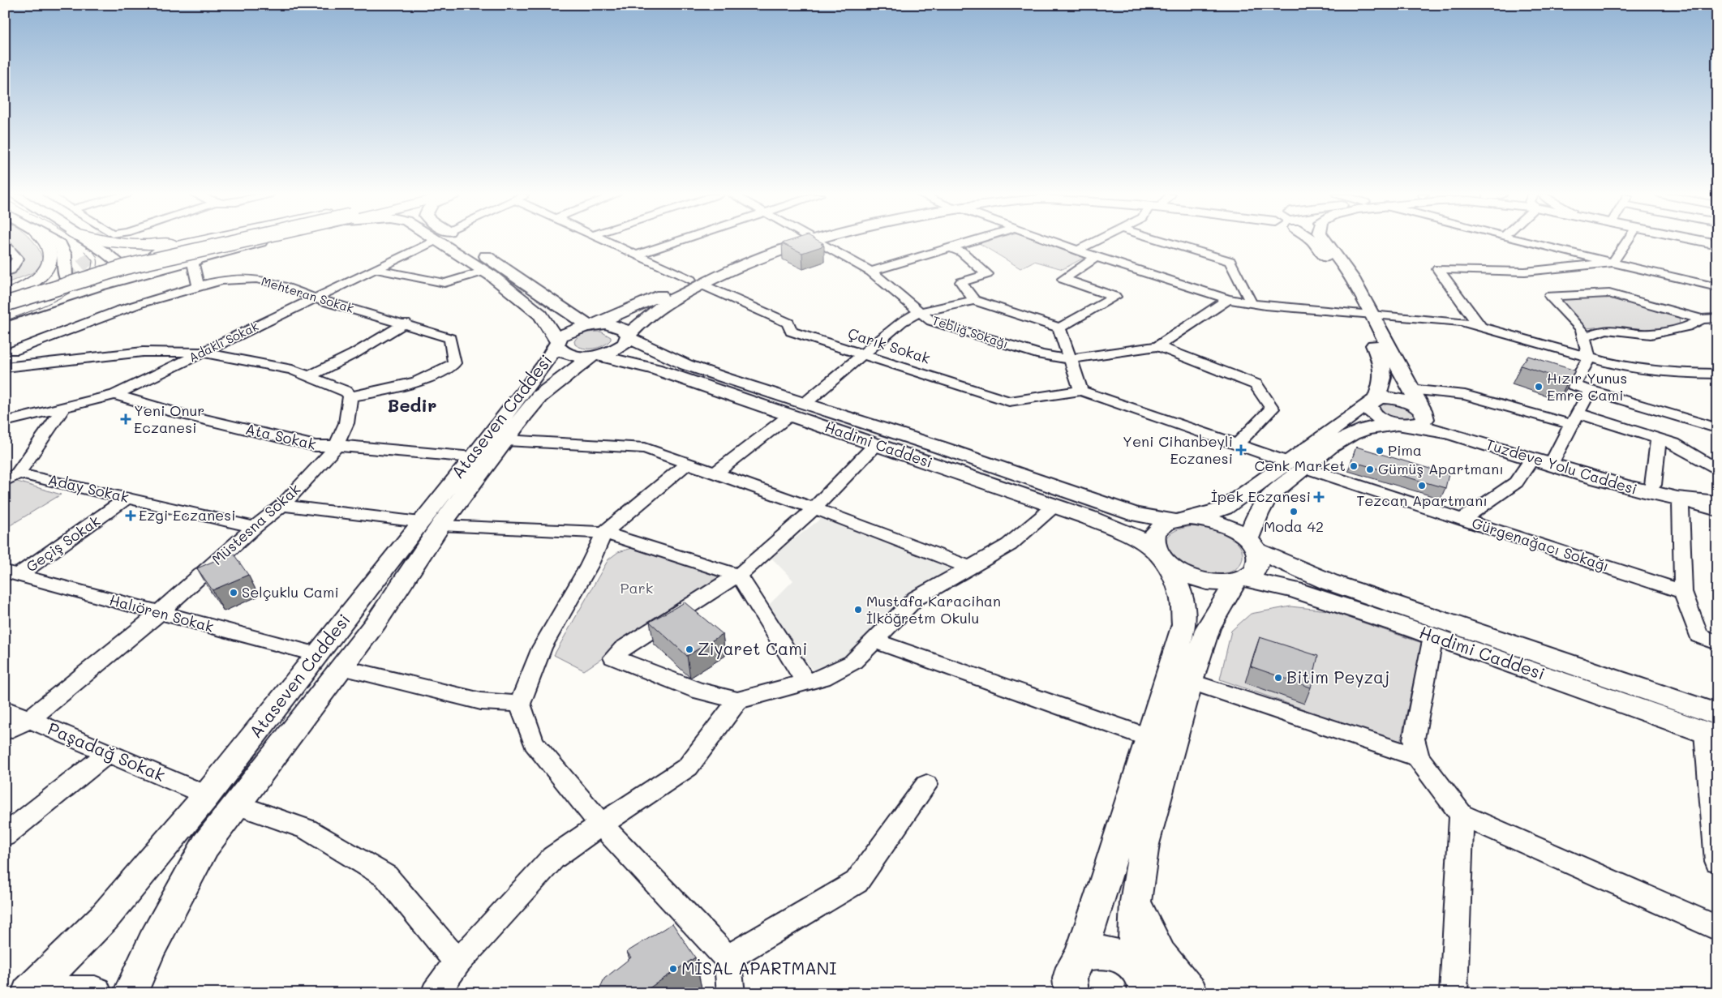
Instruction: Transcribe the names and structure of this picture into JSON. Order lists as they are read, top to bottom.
{
  "streets": {
    "main road": ["Ataseven Caddesi", "Hadimi Caddesi", "Tuzdeve Yolu Caddesi"],
    "street": [
      "Mehteran Sokak",
      "Tebliğ Sokağı",
      "Adaklı Sokak",
      "Çarık Sokak",
      "Ata Sokak",
      "Aday Sokak",
      "Müstesna Sokak",
      "Geçiş Sokak",
      "Gürgenağacı Sokağı",
      "Halıören Sokak",
      "Paşadağ Sokak"
    ]
  },
  "crossings": [
    ["Mehteran Sokak", "Adaklı Sokak"],
    ["Mehteran Sokak", "Müstesna Sokak"],
    ["Adaklı Sokak", "Ata Sokak"],
    ["Çarık Sokak", "Gürgenağacı Sokağı"],
    ["Ataseven Caddesi", "Ata Sokak"],
    ["Ataseven Caddesi", "Hadimi Caddesi"],
    ["Ataseven Caddesi", "Halıören Sokak"],
    ["Ataseven Caddesi", "Paşadağ Sokak"],
    ["Ata Sokak", "Müstesna Sokak"],
    ["Aday Sokak", "Müstesna Sokak"],
    ["Aday Sokak", "Geçiş Sokak"],
    ["Müstesna Sokak", "Halıören Sokak"],
    ["Müstesna Sokak", "Paşadağ Sokak"],
    ["Geçiş Sokak", "Halıören Sokak"]
  ],
  "districts": ["Bedir"],
  "parks": ["Park"],
  "places": {
    "other": [
      "Hızır Yunus Emre Cami",
      "Pima",
      "Cenk Market",
      "Gümüş Apartmanı",
      "Tezcan Apartmanı",
      "Moda 42",
      "Selçuklu Cami",
      "Mustafa Karacihan İlköğretm Okulu",
      "Ziyaret Cami",
      "Bitim Peyzaj",
      "MİSAL APARTMANI"
    ],
    "health": [
      "Yeni Onur Eczanesi",
      "Yeni Cihanbeyli Eczanesi",
      "İpek Eczanesi",
      "Ezgi Eczanesi"
    ]
  }
}
